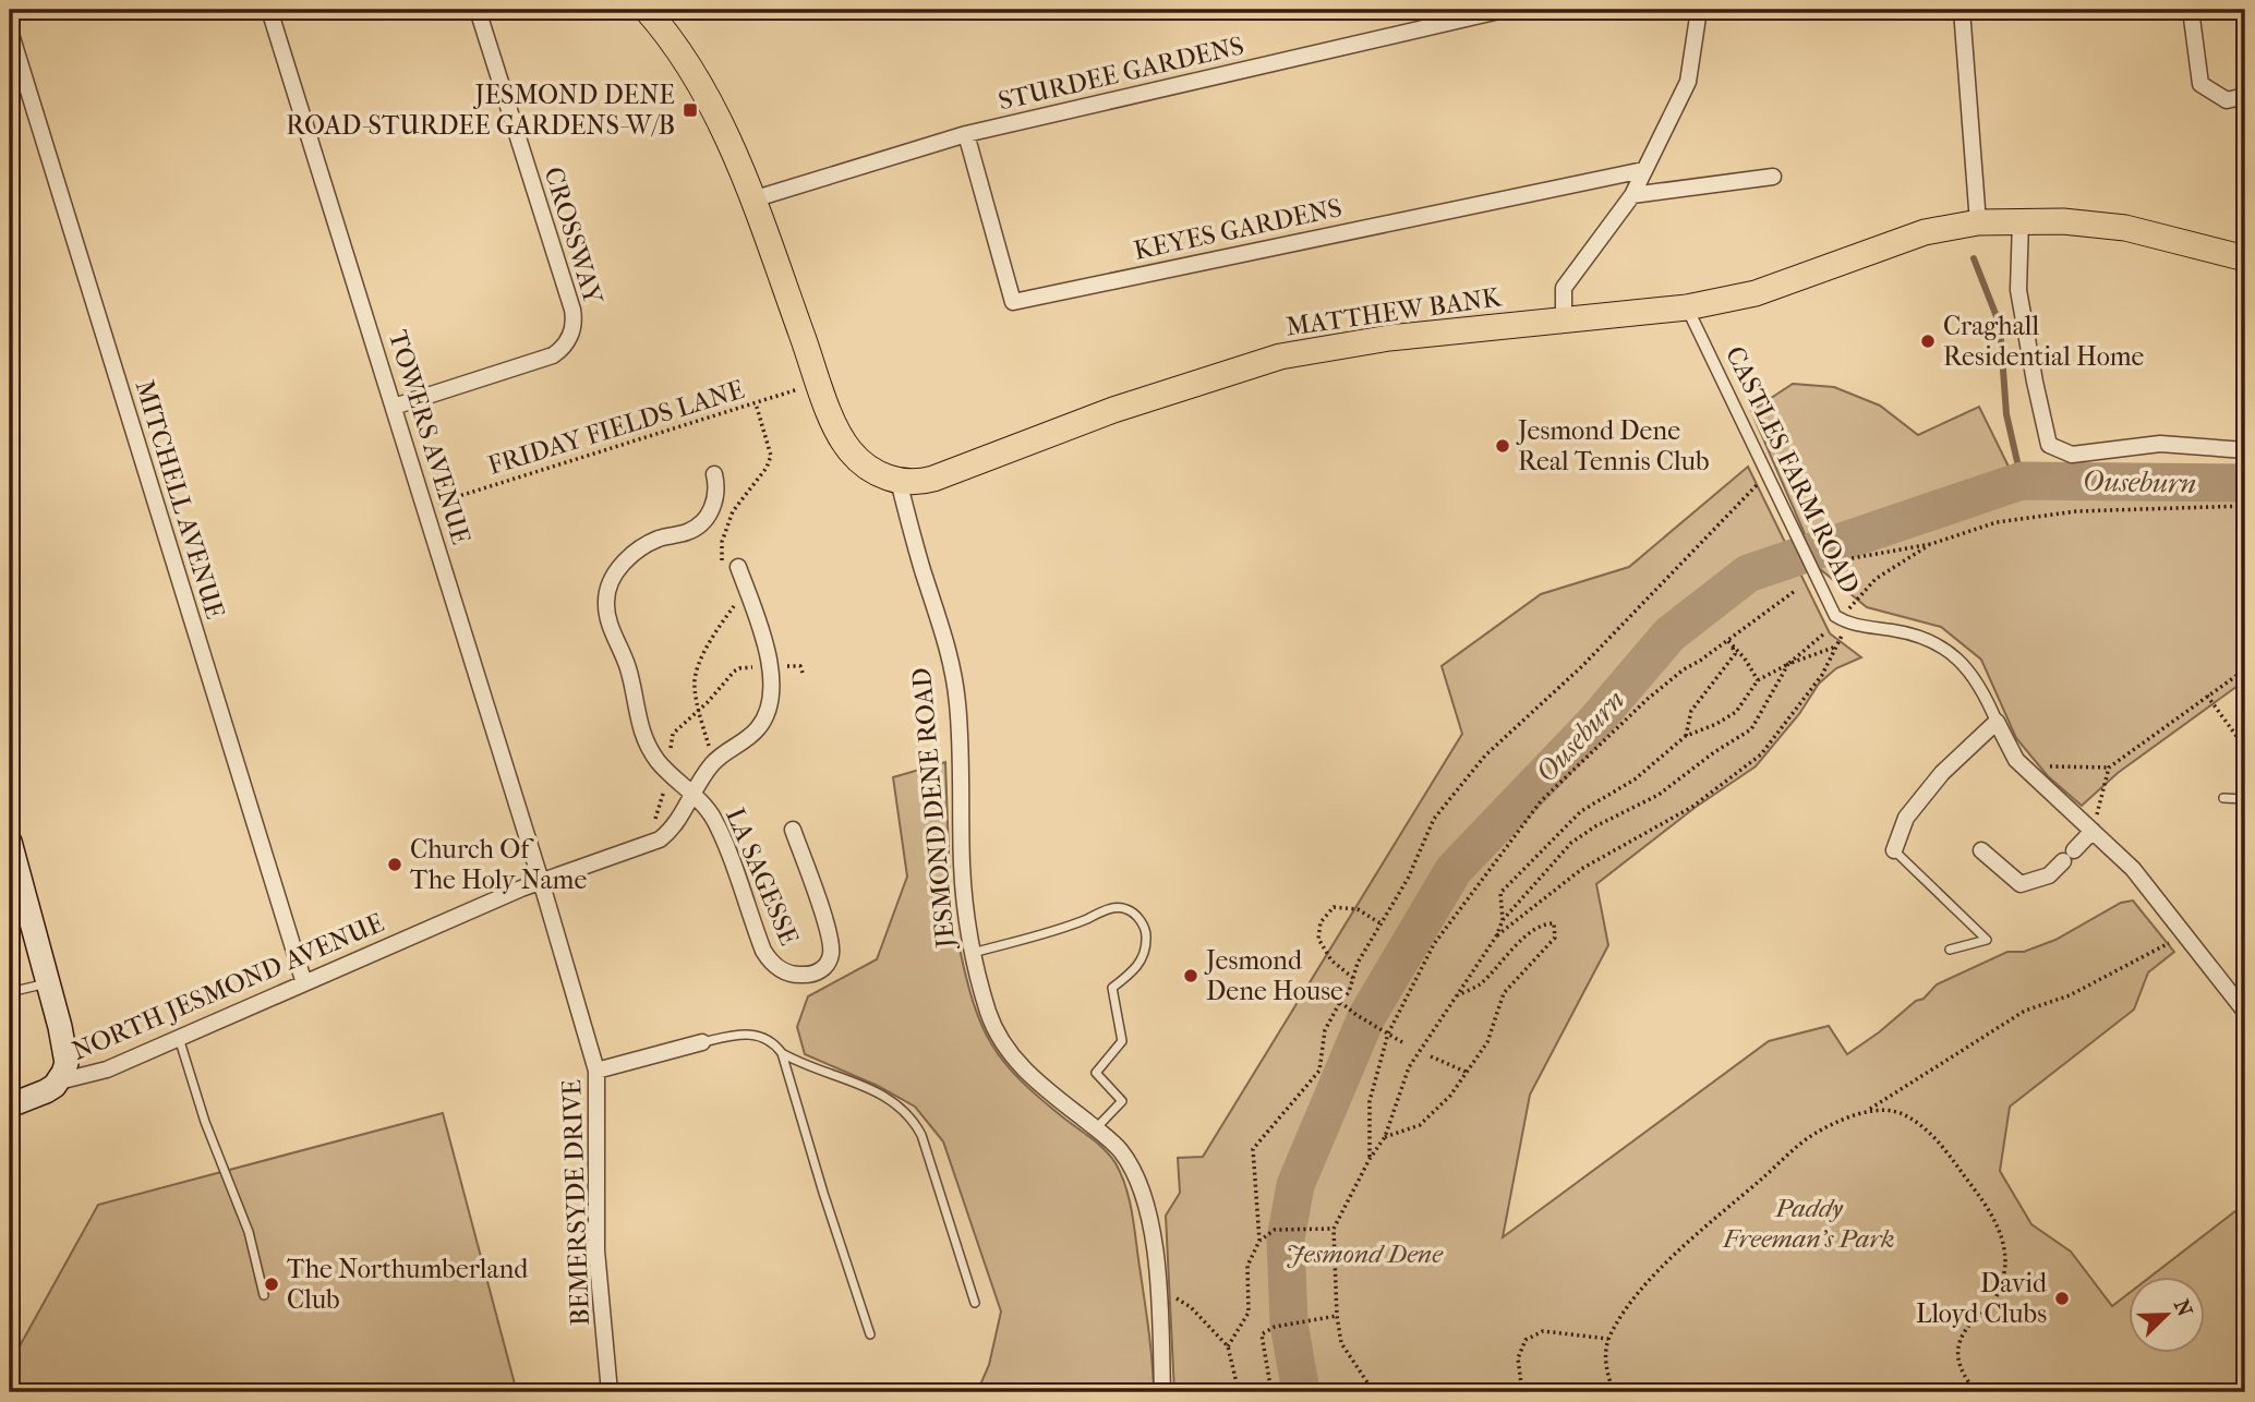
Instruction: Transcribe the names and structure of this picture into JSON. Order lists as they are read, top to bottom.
{
  "streets": {
    "main road": ["MATTHEW BANK"],
    "street": [
      "STURDEE GARDENS",
      "KEYES GARDENS",
      "CROSSWAY",
      "TOWERS AVENUE",
      "CASTLES FARM ROAD",
      "MITCHELL AVENUE",
      "JESMOND DENE ROAD",
      "LA SAGESSE",
      "NORTH JESMOND AVENUE",
      "BEMERSYDE DRIVE"
    ],
    "path": ["FRIDAY FIELDS LANE"]
  },
  "crossings": [
    ["STURDEE GARDENS", "KEYES GARDENS"],
    ["CROSSWAY", "TOWERS AVENUE"],
    ["MATTHEW BANK", "FRIDAY FIELDS LANE"],
    ["MATTHEW BANK", "CASTLES FARM ROAD"],
    ["MATTHEW BANK", "JESMOND DENE ROAD"],
    ["FRIDAY FIELDS LANE", "TOWERS AVENUE"],
    ["TOWERS AVENUE", "LA SAGESSE"],
    ["TOWERS AVENUE", "NORTH JESMOND AVENUE"],
    ["TOWERS AVENUE", "BEMERSYDE DRIVE"],
    ["MITCHELL AVENUE", "NORTH JESMOND AVENUE"],
    ["LA SAGESSE", "NORTH JESMOND AVENUE"],
    ["LA SAGESSE", "BEMERSYDE DRIVE"],
    ["NORTH JESMOND AVENUE", "BEMERSYDE DRIVE"]
  ],
  "water": ["Ouseburn"],
  "parks": ["Paddy Freeman's Park", "Jesmond Dene"],
  "places": {
    "transit": ["JESMOND DENE ROAD-STURDEE GARDENS-W/B"],
    "other": [
      "Craghall Residential Home",
      "Jesmond Dene Real Tennis Club",
      "Church Of The Holy Name",
      "Jesmond Dene House",
      "The Northumberland Club",
      "David Lloyd Clubs"
    ]
  },
  "north": "top right"
}
